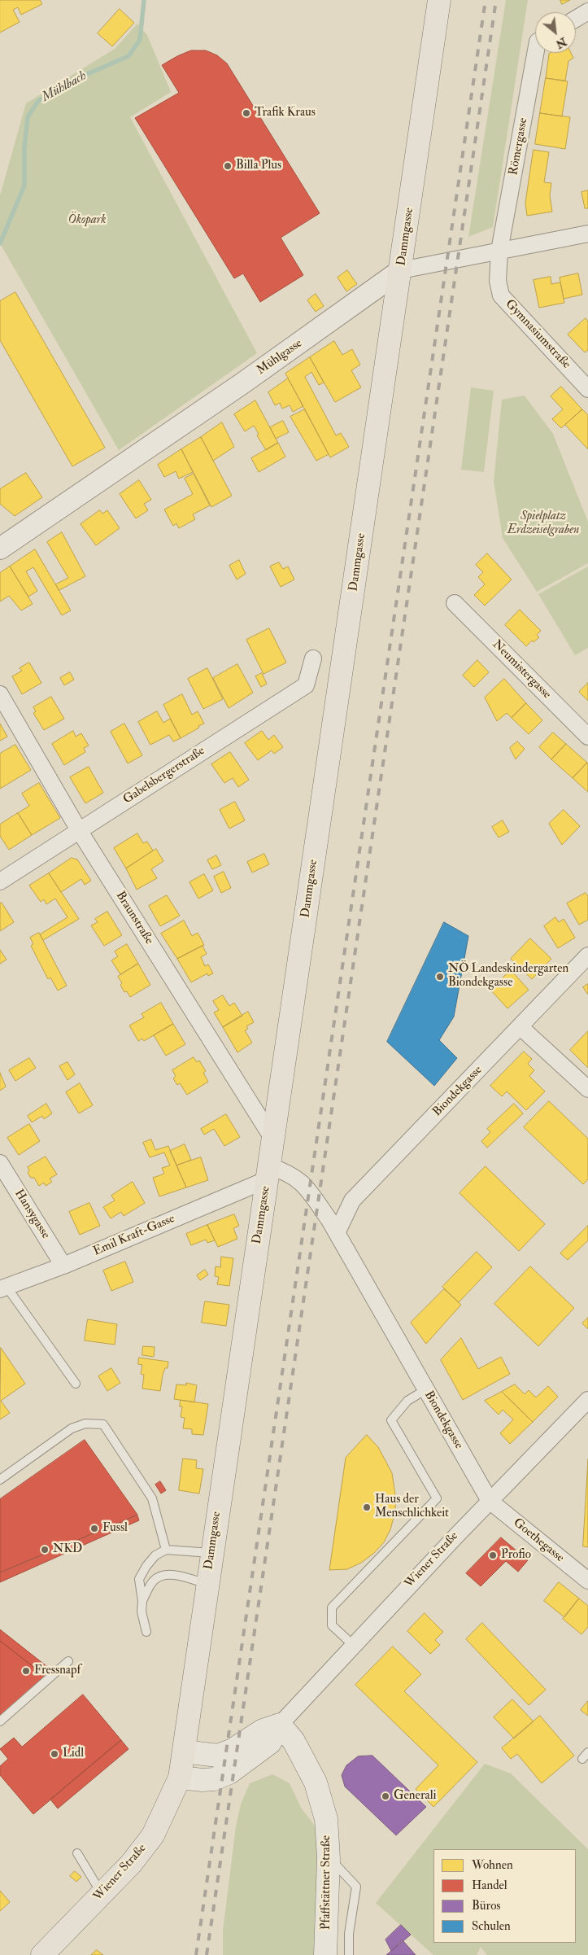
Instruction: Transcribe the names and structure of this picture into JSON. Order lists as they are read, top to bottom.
{
  "streets": {
    "main road": ["Dammgasse", "Wiener Straße", "Pfaffstättner Straße"],
    "street": [
      "Römergasse",
      "Gymnasiumstraße",
      "Mühlgasse",
      "Neumistergasse",
      "Gabelsbergerstraße",
      "Braunstraße",
      "Biondekgasse",
      "Hansygasse",
      "Emil Kraft-Gasse",
      "Goethegasse"
    ]
  },
  "crossings": [
    ["Römergasse", "Gymnasiumstraße"],
    ["Römergasse", "Mühlgasse"],
    ["Dammgasse", "Mühlgasse"],
    ["Dammgasse", "Braunstraße"],
    ["Dammgasse", "Biondekgasse"],
    ["Dammgasse", "Emil Kraft-Gasse"],
    ["Dammgasse", "Wiener Straße"],
    ["Gymnasiumstraße", "Mühlgasse"],
    ["Gabelsbergerstraße", "Braunstraße"],
    ["Biondekgasse", "Emil Kraft-Gasse"],
    ["Biondekgasse", "Goethegasse"],
    ["Biondekgasse", "Wiener Straße"],
    ["Hansygasse", "Emil Kraft-Gasse"],
    ["Goethegasse", "Wiener Straße"],
    ["Wiener Straße", "Pfaffstättner Straße"]
  ],
  "water": ["Mühlbach"],
  "parks": ["Ökopark", "Spielplatz Erdzeiselgraben"],
  "places": [
    "Trafik Kraus",
    "Billa Plus",
    "NÖ Landeskindergarten Biondekgasse",
    "Haus der Menschlichkeit",
    "Fussl",
    "NKD",
    "Profio",
    "Fressnapf",
    "Lidl",
    "Generali"
  ],
  "legend": [
    "Wohnen",
    "Handel",
    "Büros",
    "Schulen"
  ],
  "north": "bottom right"
}
